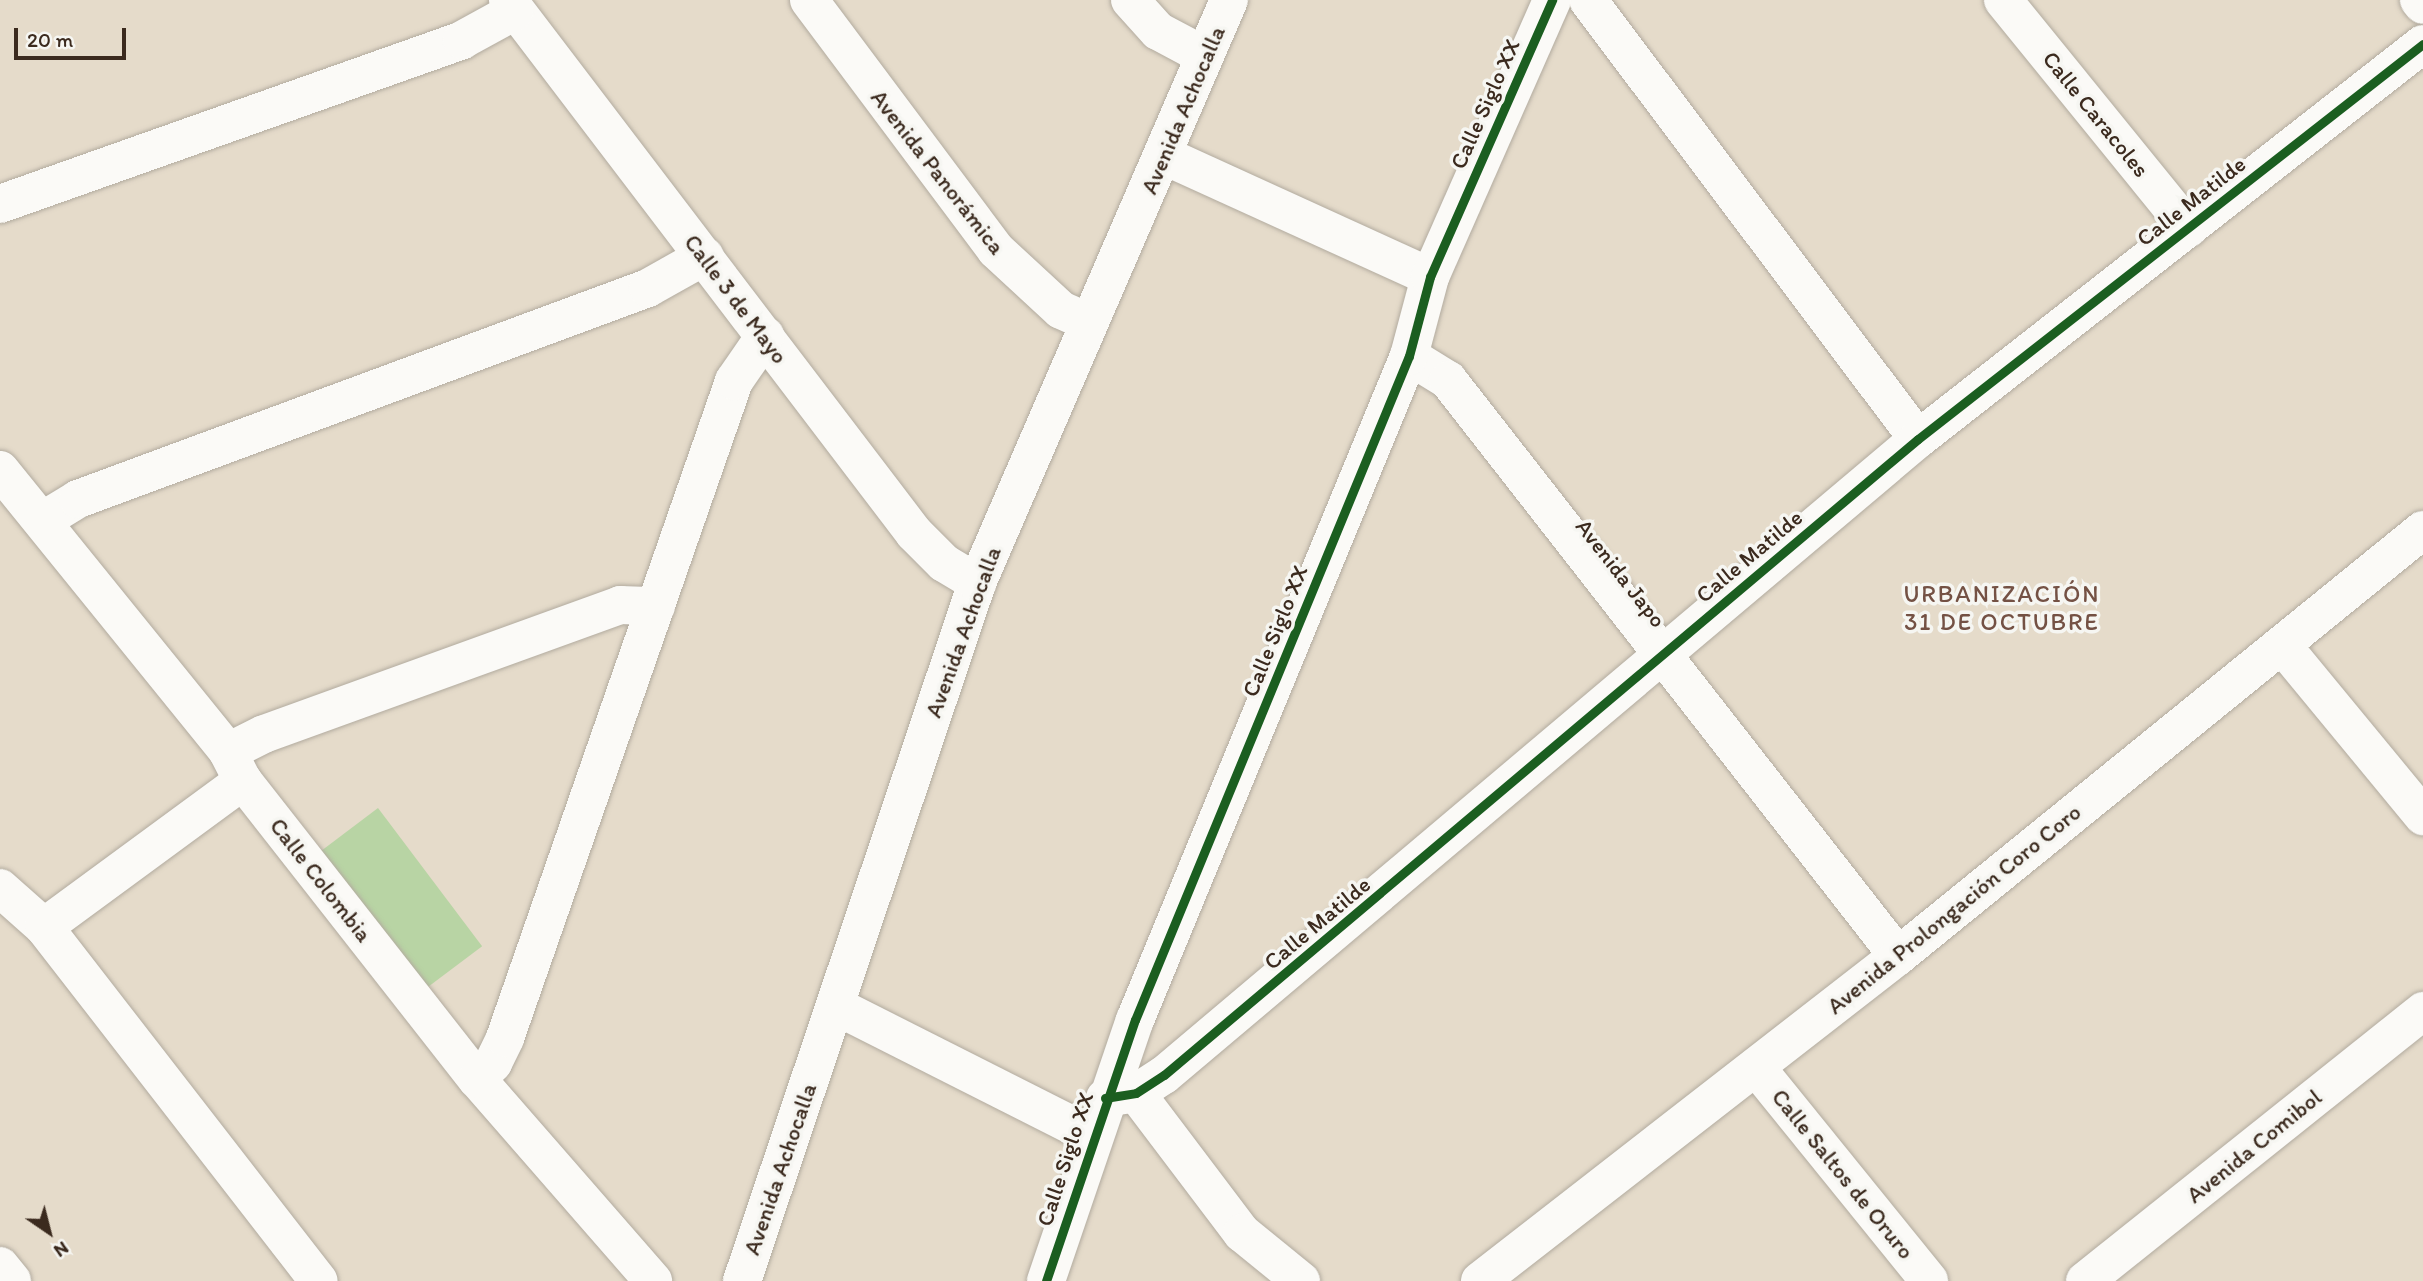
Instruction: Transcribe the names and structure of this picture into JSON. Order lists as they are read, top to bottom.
{
  "streets": {
    "street": [
      "Calle Siglo XX",
      "Avenida Achocalla",
      "Calle Caracoles",
      "Avenida Panorámica",
      "Calle Matilde",
      "Calle 3 de Mayo",
      "Avenida Japo",
      "Calle Colombia",
      "Avenida Prolongación Coro Coro",
      "Avenida Comibol",
      "Calle Saltos de Oruro"
    ]
  },
  "crossings": [
    ["Calle Siglo XX", "Calle Matilde"],
    ["Calle Siglo XX", "Avenida Japo"],
    ["Avenida Achocalla", "Avenida Panorámica"],
    ["Avenida Achocalla", "Calle 3 de Mayo"],
    ["Calle Caracoles", "Calle Matilde"],
    ["Calle Matilde", "Avenida Japo"],
    ["Avenida Japo", "Avenida Prolongación Coro Coro"],
    ["Avenida Prolongación Coro Coro", "Calle Saltos de Oruro"]
  ],
  "districts": ["URBANIZACIÓN 31 DE OCTUBRE"],
  "scale_bar": "20 m",
  "north": "bottom right"
}
